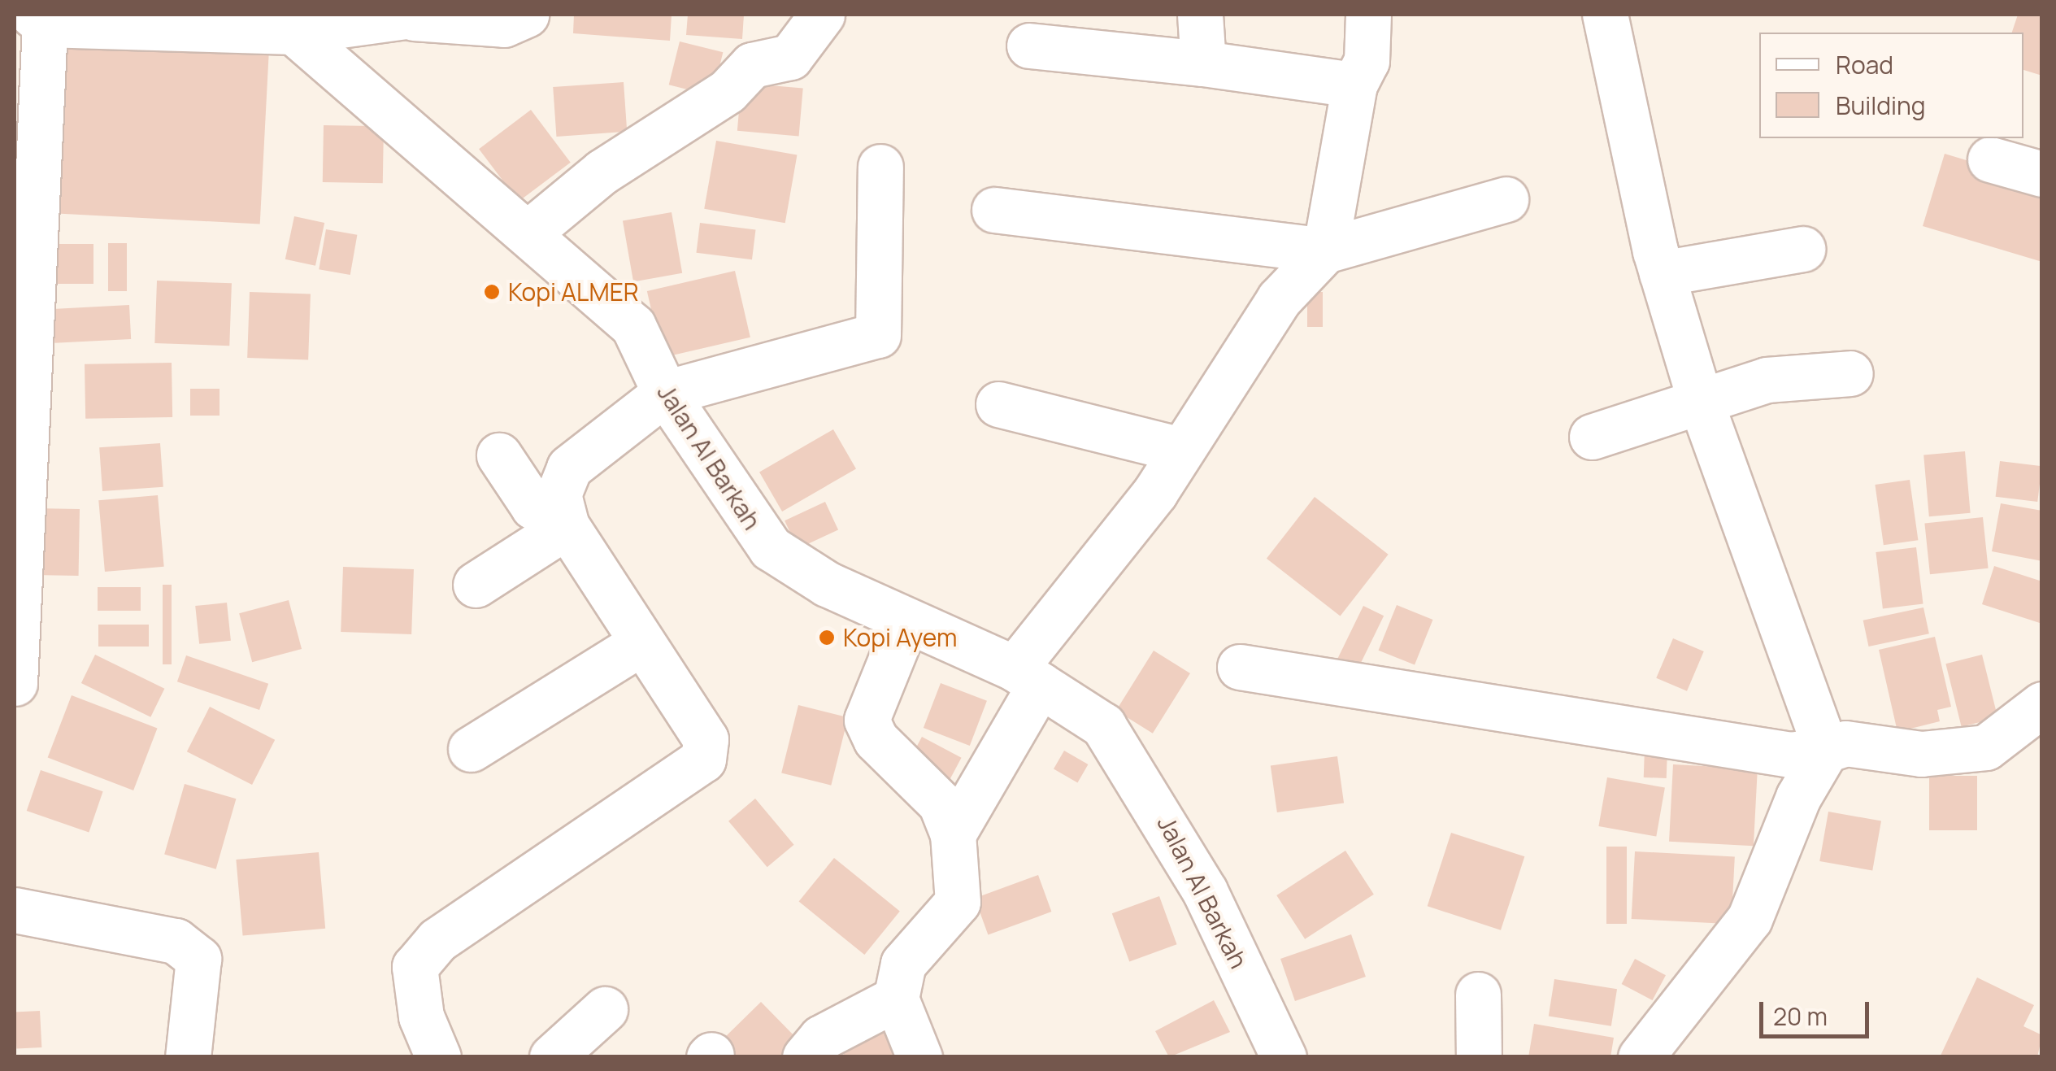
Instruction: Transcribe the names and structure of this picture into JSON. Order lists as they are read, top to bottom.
{
  "streets": {
    "street": ["Jalan Al Barkah"]
  },
  "places": ["Kopi ALMER", "Kopi Ayem"],
  "legend": ["Road", "Building"],
  "scale_bar": "20 m"
}
